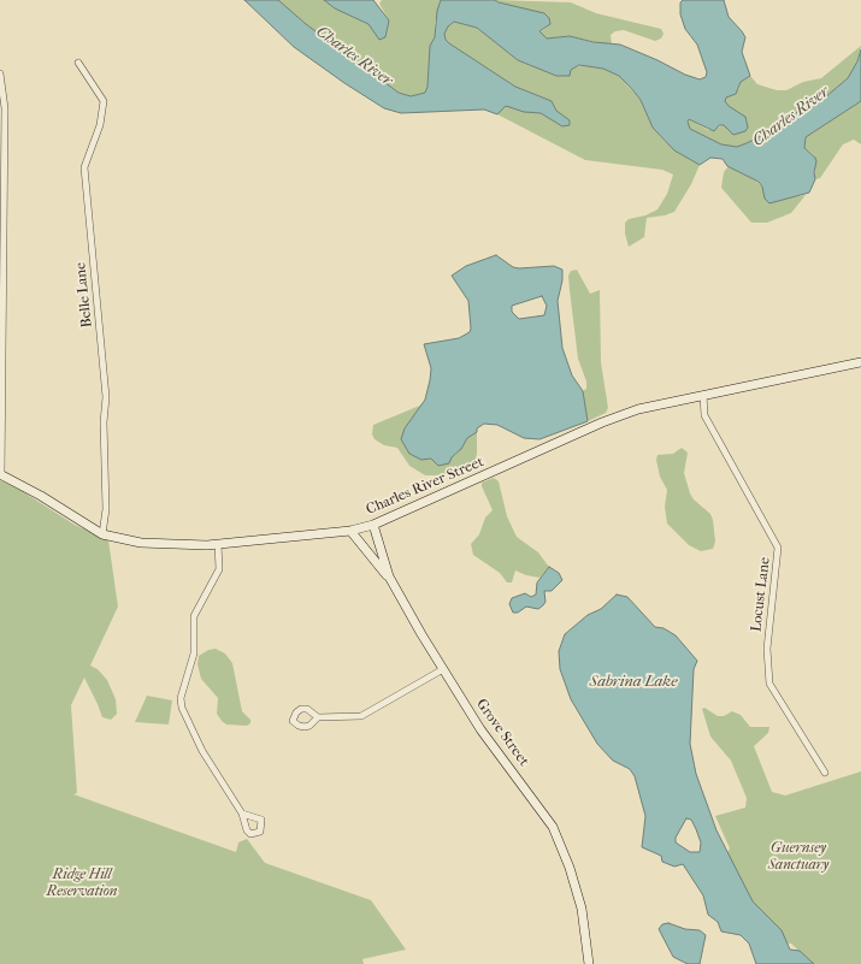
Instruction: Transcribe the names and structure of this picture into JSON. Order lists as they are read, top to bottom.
{
  "streets": {
    "street": [
      "Belle Lane",
      "Charles River Street",
      "Locust Lane",
      "Grove Street"
    ]
  },
  "crossings": [
    ["Belle Lane", "Charles River Street"],
    ["Charles River Street", "Locust Lane"],
    ["Charles River Street", "Grove Street"]
  ],
  "water": ["Charles River", "Sabrina Lake"],
  "parks": ["Guernsey Sanctuary", "Ridge Hill Reservation"]
}
